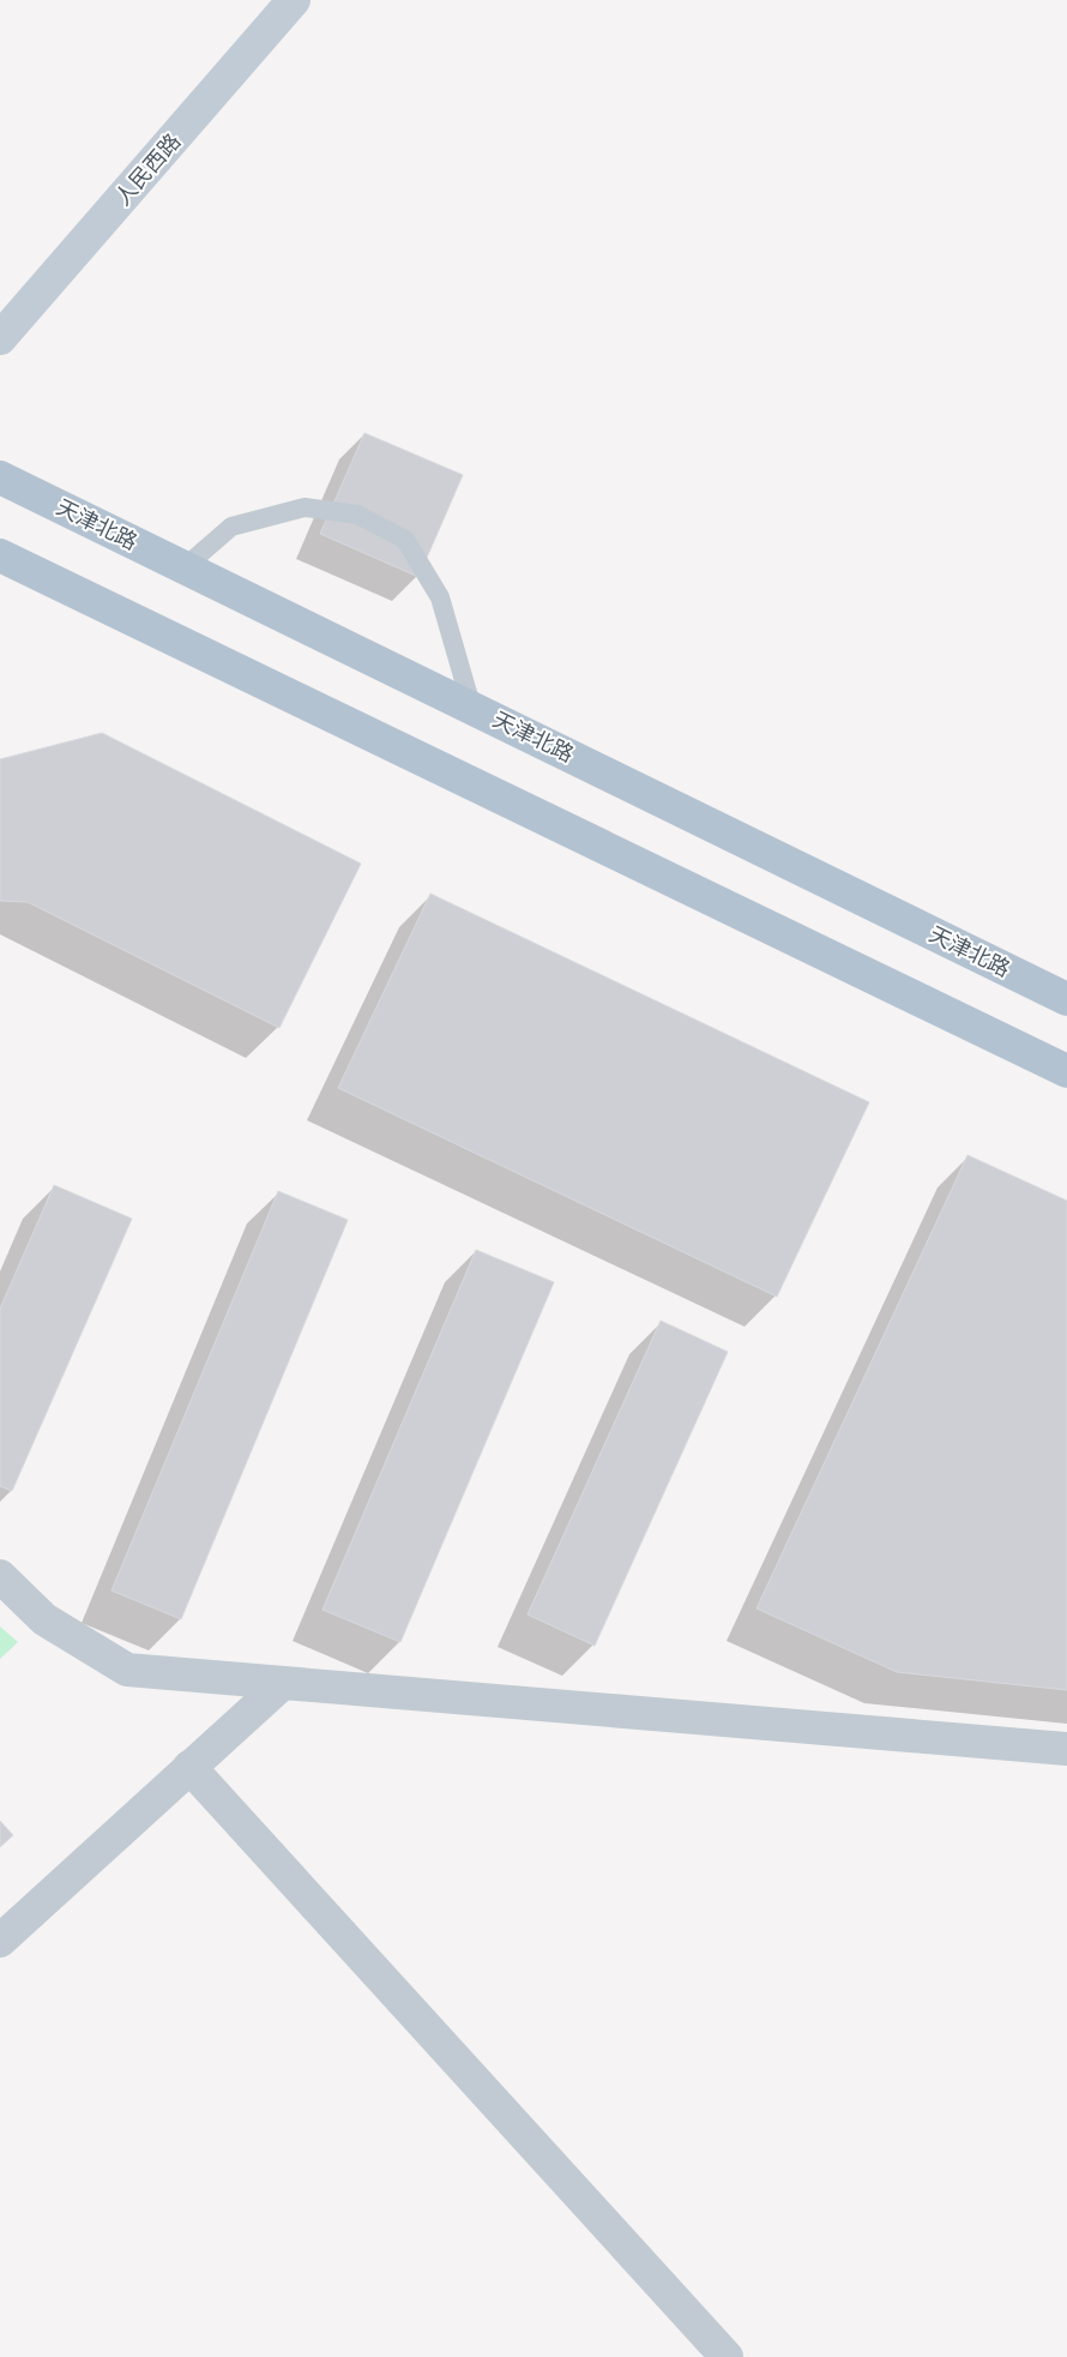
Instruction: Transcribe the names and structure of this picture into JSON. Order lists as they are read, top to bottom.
{
  "streets": {
    "main road": ["人民西路", "天津北路"]
  }
}
